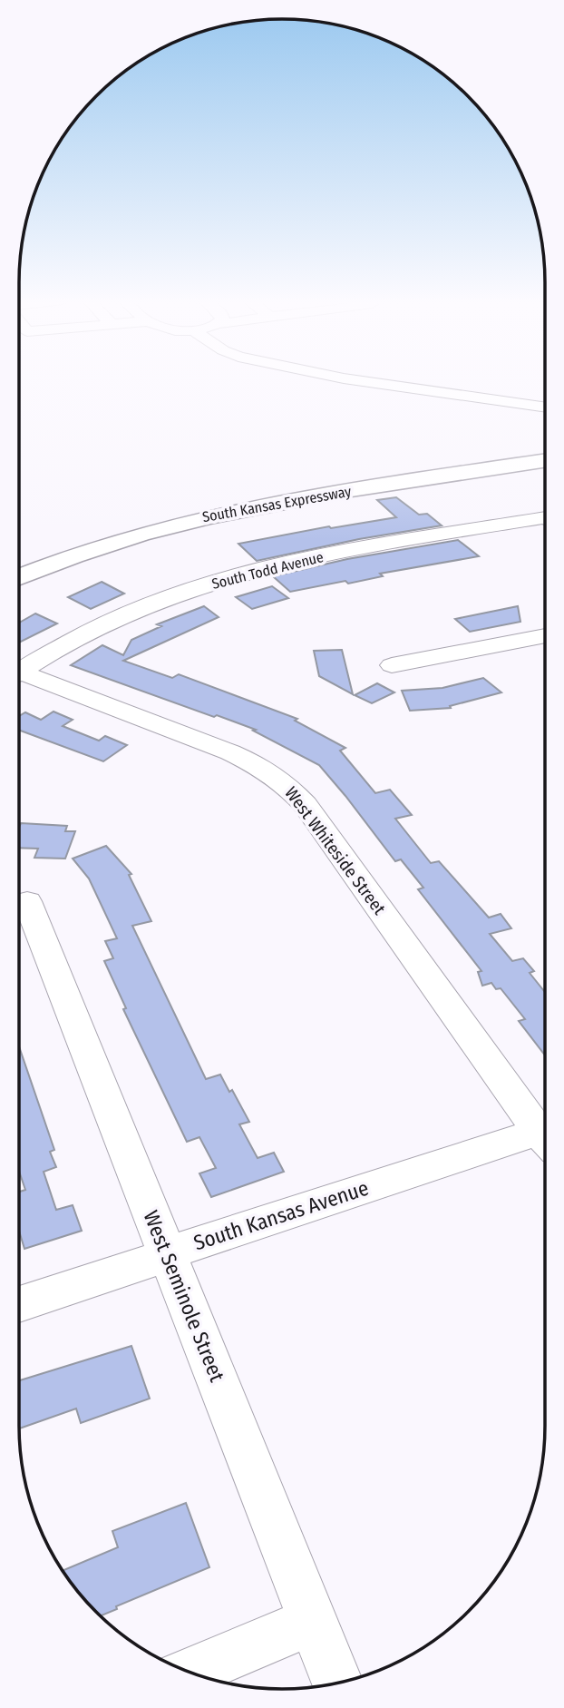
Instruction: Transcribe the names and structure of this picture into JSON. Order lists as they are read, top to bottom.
{
  "streets": {
    "main road": ["South Kansas Expressway"],
    "street": [
      "South Todd Avenue",
      "West Whiteside Street",
      "South Kansas Avenue",
      "West Seminole Street"
    ]
  },
  "crossings": [
    ["South Kansas Avenue", "West Seminole Street"]
  ]
}
